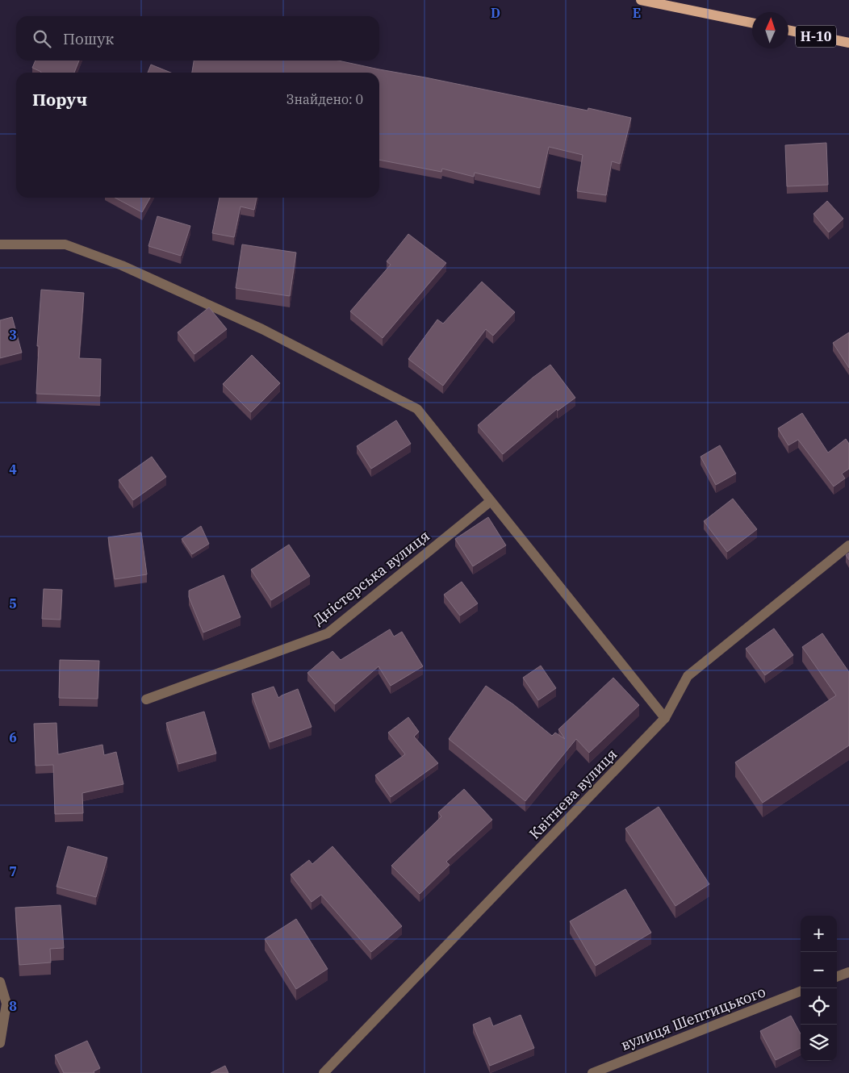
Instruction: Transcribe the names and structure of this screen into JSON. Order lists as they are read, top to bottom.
{
  "streets": {
    "main road": ["Н-10"],
    "street": ["Дністерська вулиця", "Квітнева вулиця", "вулиця Шептицького"]
  },
  "north": "top",
  "page": {
    "search": "Пошук",
    "heading": ["Поруч", "Знайдено: 0"],
    "map_buttons": ["+", "−"]
  },
  "grid": {
    "columns": ["D", "E"],
    "rows": [
      "3",
      "4",
      "5",
      "6",
      "7",
      "8"
    ]
  }
}
